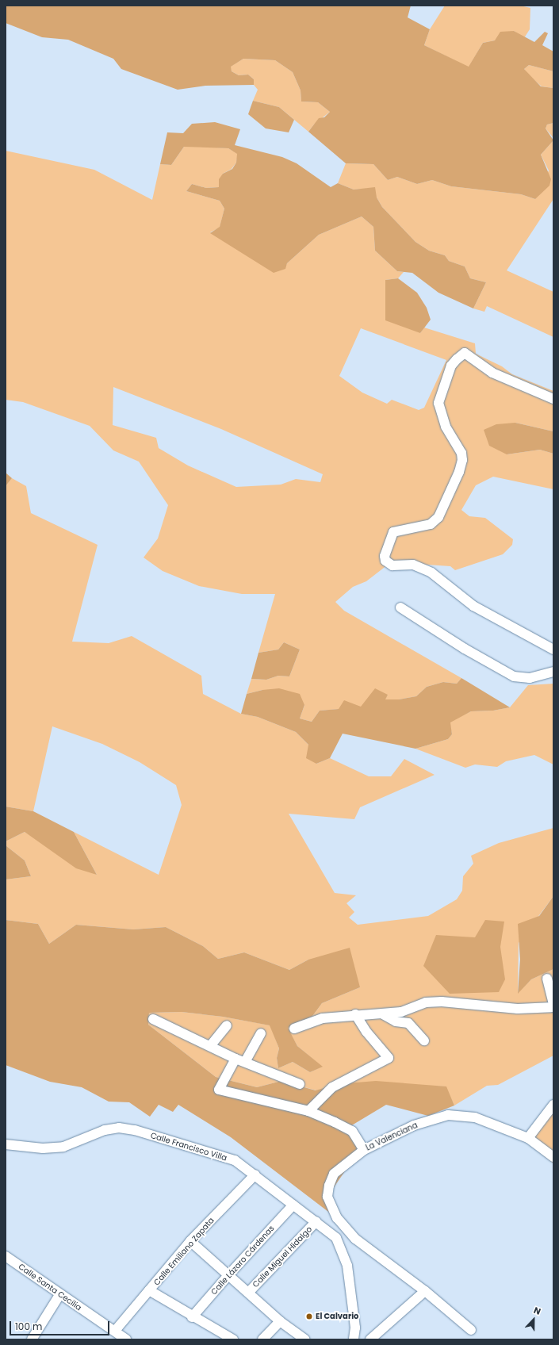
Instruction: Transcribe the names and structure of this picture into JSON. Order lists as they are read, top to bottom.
{
  "streets": {
    "street": [
      "La Valenciana",
      "Calle Francisco Villa",
      "Calle Emiliano Zapata",
      "Calle Miguel Hidalgo",
      "Calle Lázaro Cárdenas",
      "Calle Santa Cecilia"
    ]
  },
  "crossings": [
    ["Calle Francisco Villa", "Calle Emiliano Zapata"],
    ["Calle Francisco Villa", "Calle Miguel Hidalgo"],
    ["Calle Francisco Villa", "Calle Lázaro Cárdenas"],
    ["Calle Emiliano Zapata", "Calle Santa Cecilia"]
  ],
  "places": ["El Calvario"],
  "scale_bar": "100 m",
  "north": "top"
}
